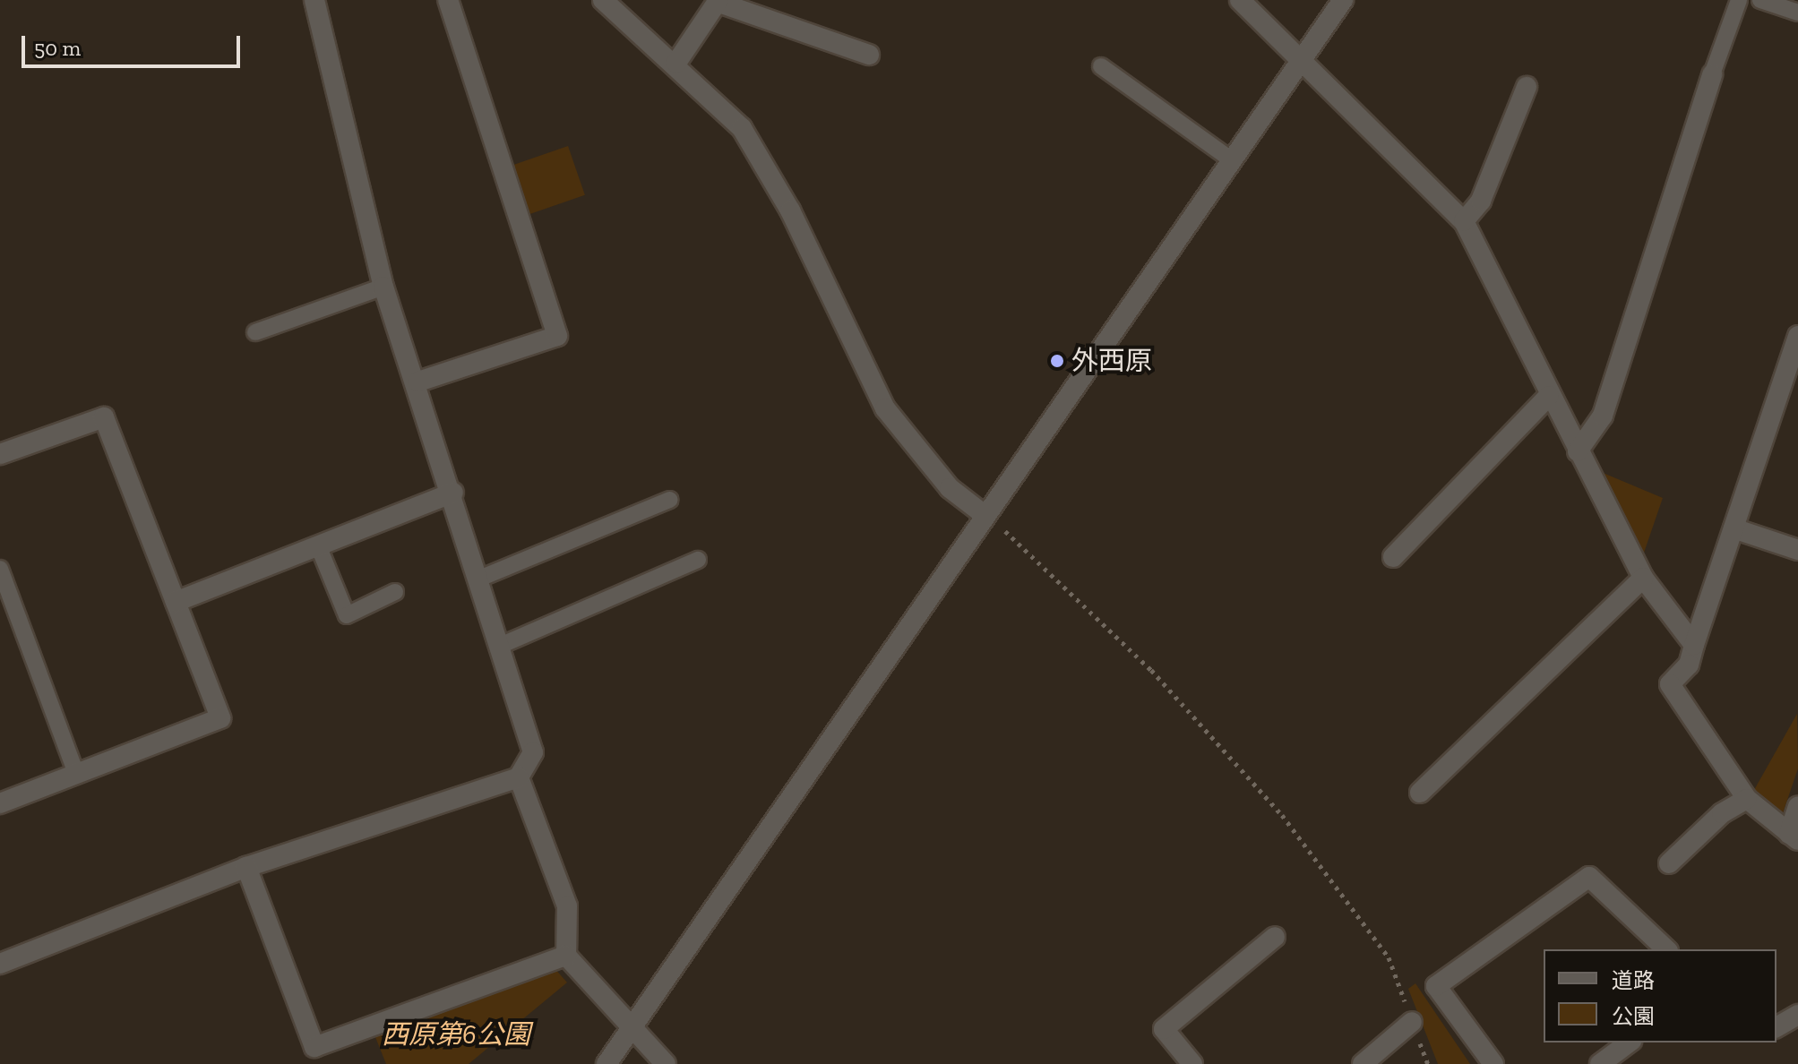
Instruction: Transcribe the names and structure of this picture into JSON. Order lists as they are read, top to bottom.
{
  "parks": ["西原第6公園"],
  "places": ["外西原"],
  "legend": ["道路", "公園"],
  "scale_bar": "50 m"
}
